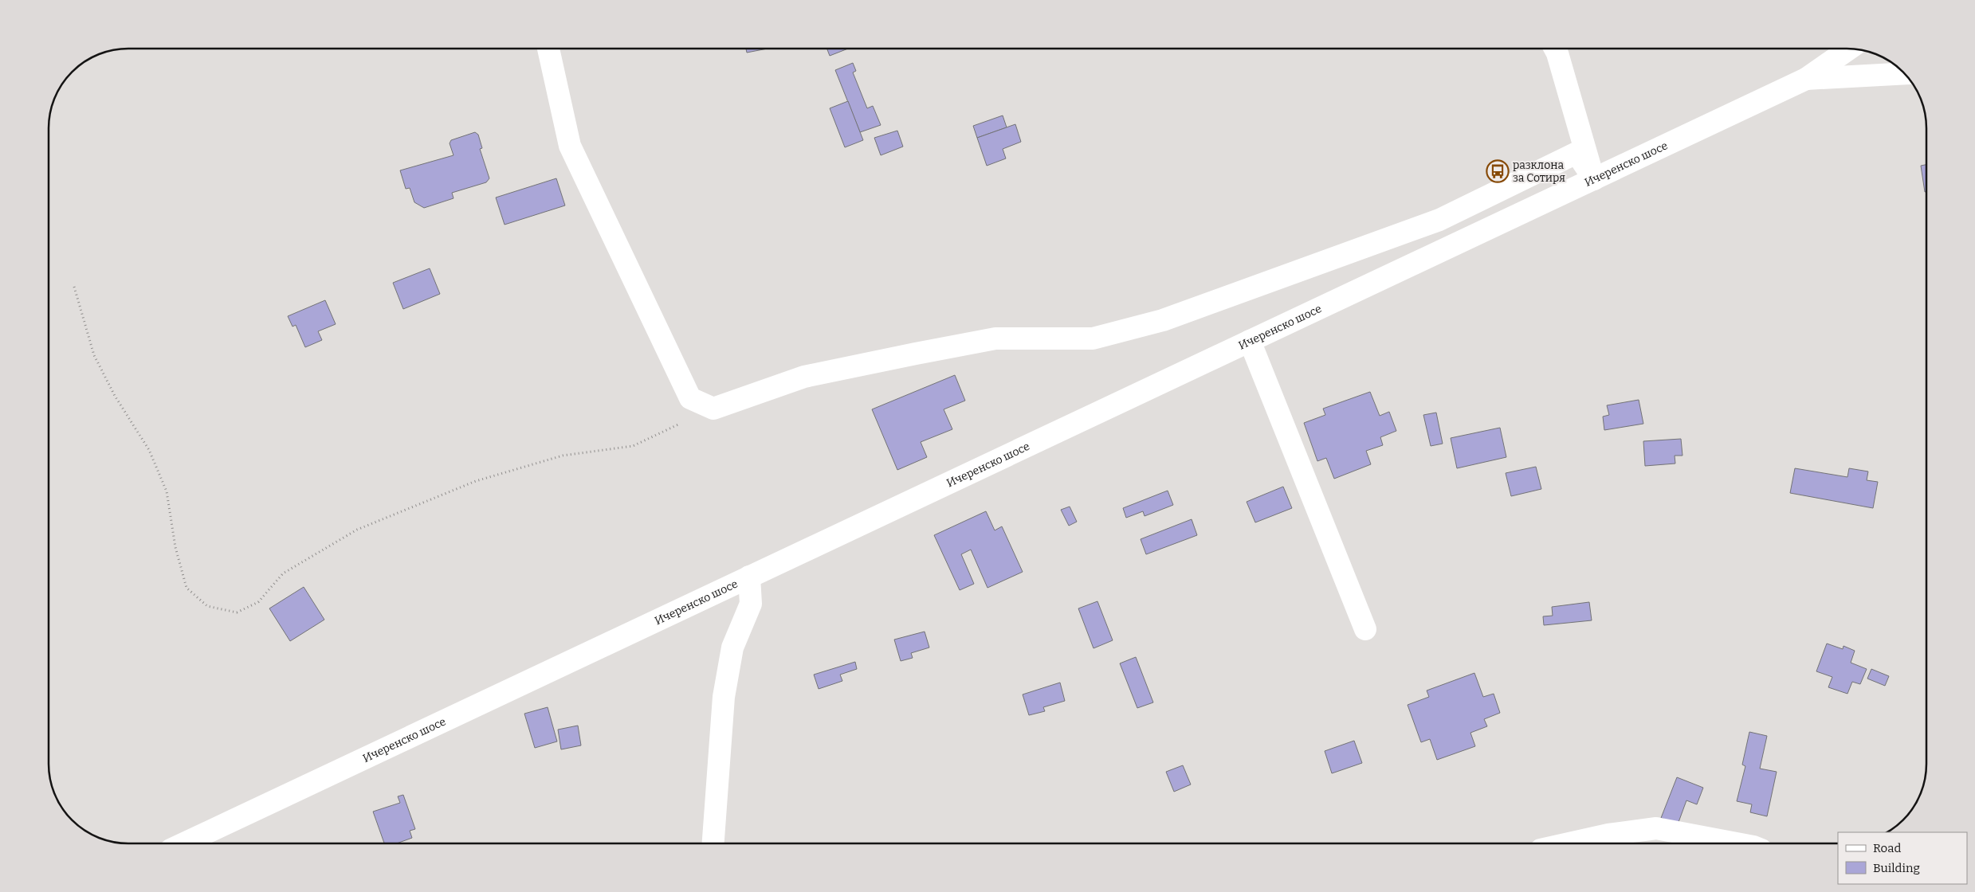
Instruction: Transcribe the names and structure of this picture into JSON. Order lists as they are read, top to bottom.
{
  "streets": {
    "street": ["Ичеренско шосе"]
  },
  "places": {
    "bus stop": ["разклона за Сотиря"]
  },
  "legend": ["Road", "Building"]
}
